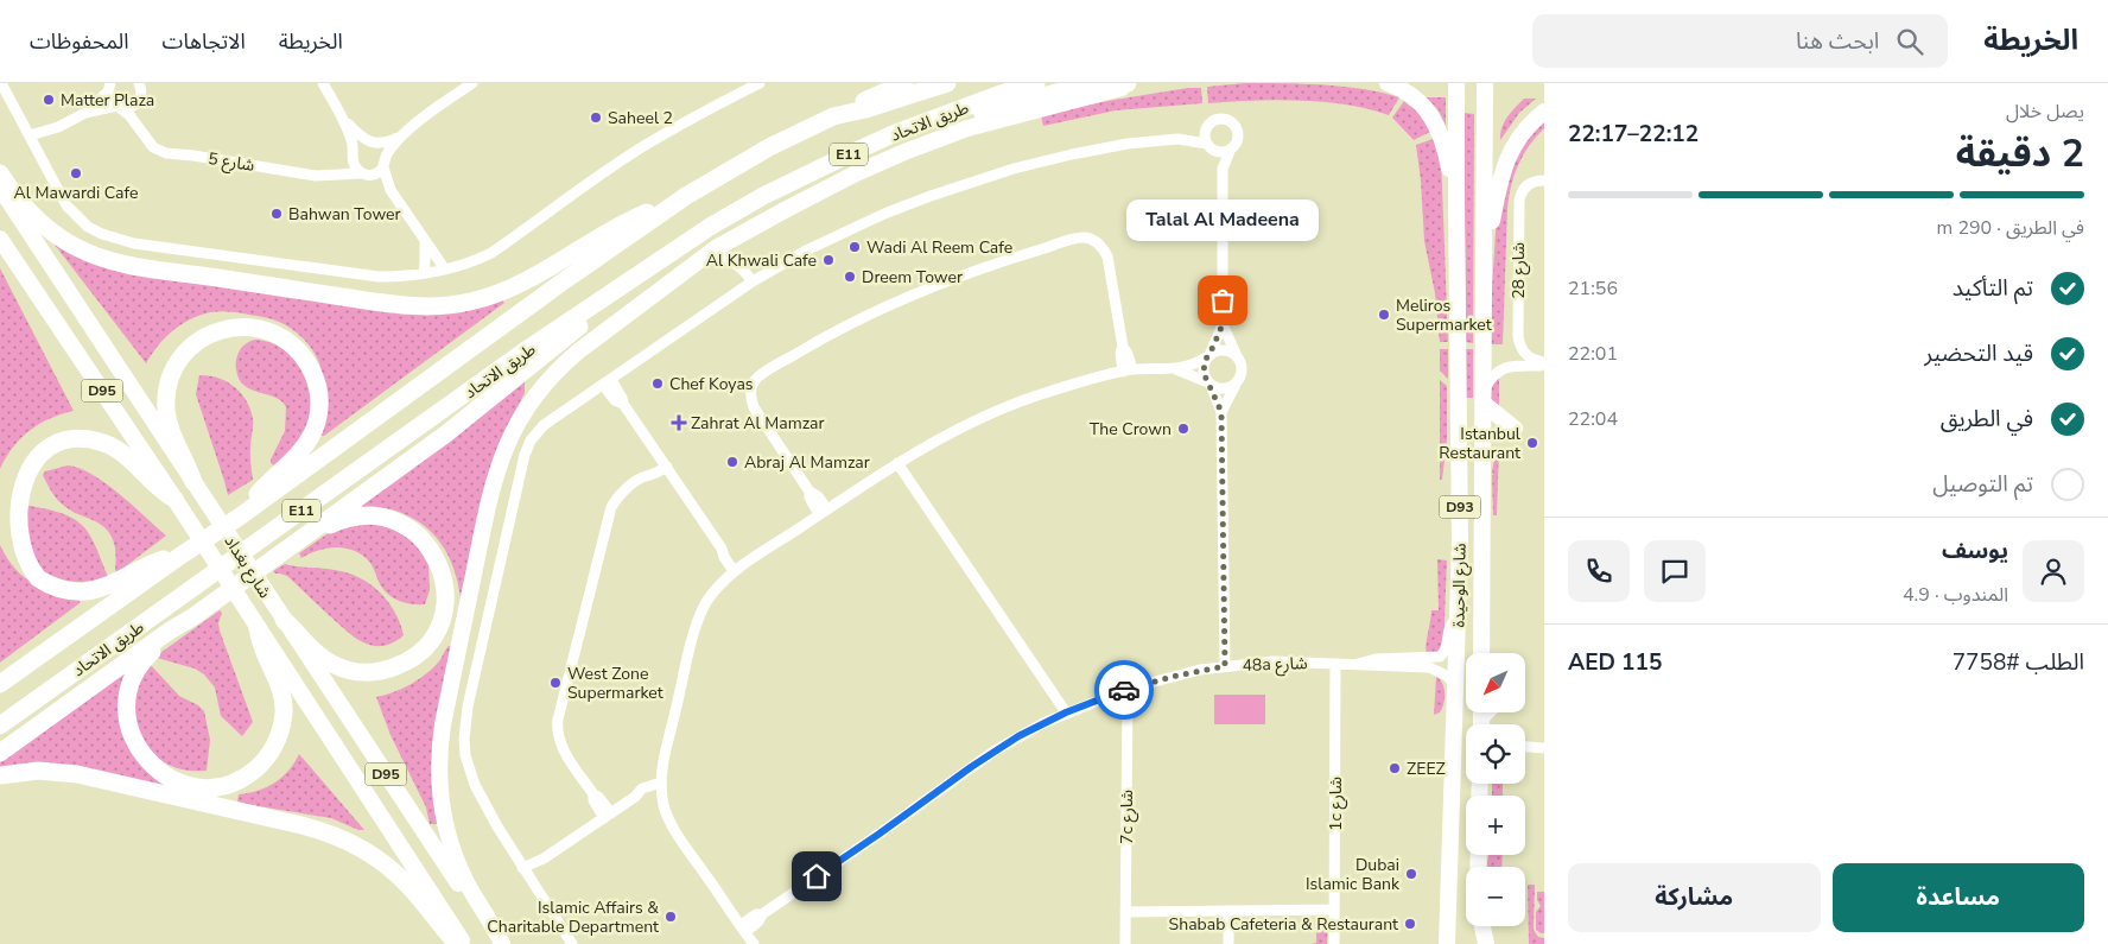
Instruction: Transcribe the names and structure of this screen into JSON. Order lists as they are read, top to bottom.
{
  "streets": {
    "highway": ["طريق الاتحاد", "E11"],
    "main road": [
      "D95",
      "D93",
      "شارع بغداد",
      "شارع الوحيدة"
    ],
    "street": [
      "شارع 5",
      "شارع 28",
      "48a شارع",
      "1c شارع",
      "7c شارع"
    ]
  },
  "crossings": [
    ["شارع الوحيدة", "48a شارع"],
    ["48a شارع", "1c شارع"],
    ["48a شارع", "7c شارع"]
  ],
  "places": {
    "other": [
      "Matter Plaza",
      "Saheel 2",
      "Al Mawardi Cafe",
      "Bahwan Tower",
      "Wadi Al Reem Cafe",
      "Al Khwali Cafe",
      "Dreem Tower",
      "Talal Al Madeena",
      "Meliros Supermarket",
      "Chef Koyas",
      "The Crown",
      "Istanbul Restaurant",
      "Abraj Al Mamzar",
      "West Zone Supermarket",
      "ZEEZ",
      "Dubai Islamic Bank",
      "Islamic Affairs & Charitable Department",
      "Shabab Cafeteria & Restaurant"
    ],
    "health": ["Zahrat Al Mamzar"]
  },
  "north": "bottom left",
  "page": {
    "header": "الخريطة",
    "search": "ابحث هنا",
    "nav": ["الخريطة", "الاتجاهات", "المحفوظات"],
    "heading": ["2 دقيقة", "يصل خلال", "22:12–22:17"],
    "panel": [
      "يوسف",
      "المندوب · 4.9",
      "الطلب #7758",
      "AED 115"
    ],
    "bar": "في الطريق · 290 m",
    "bubble": "Talal Al Madeena",
    "list": [
      ["تم التأكيد", "21:56"],
      ["قيد التحضير", "22:01"],
      ["في الطريق", "22:04"],
      "تم التوصيل"
    ],
    "map_buttons": ["+", "−"],
    "buttons": ["مساعدة", "مشاركة"]
  }
}
